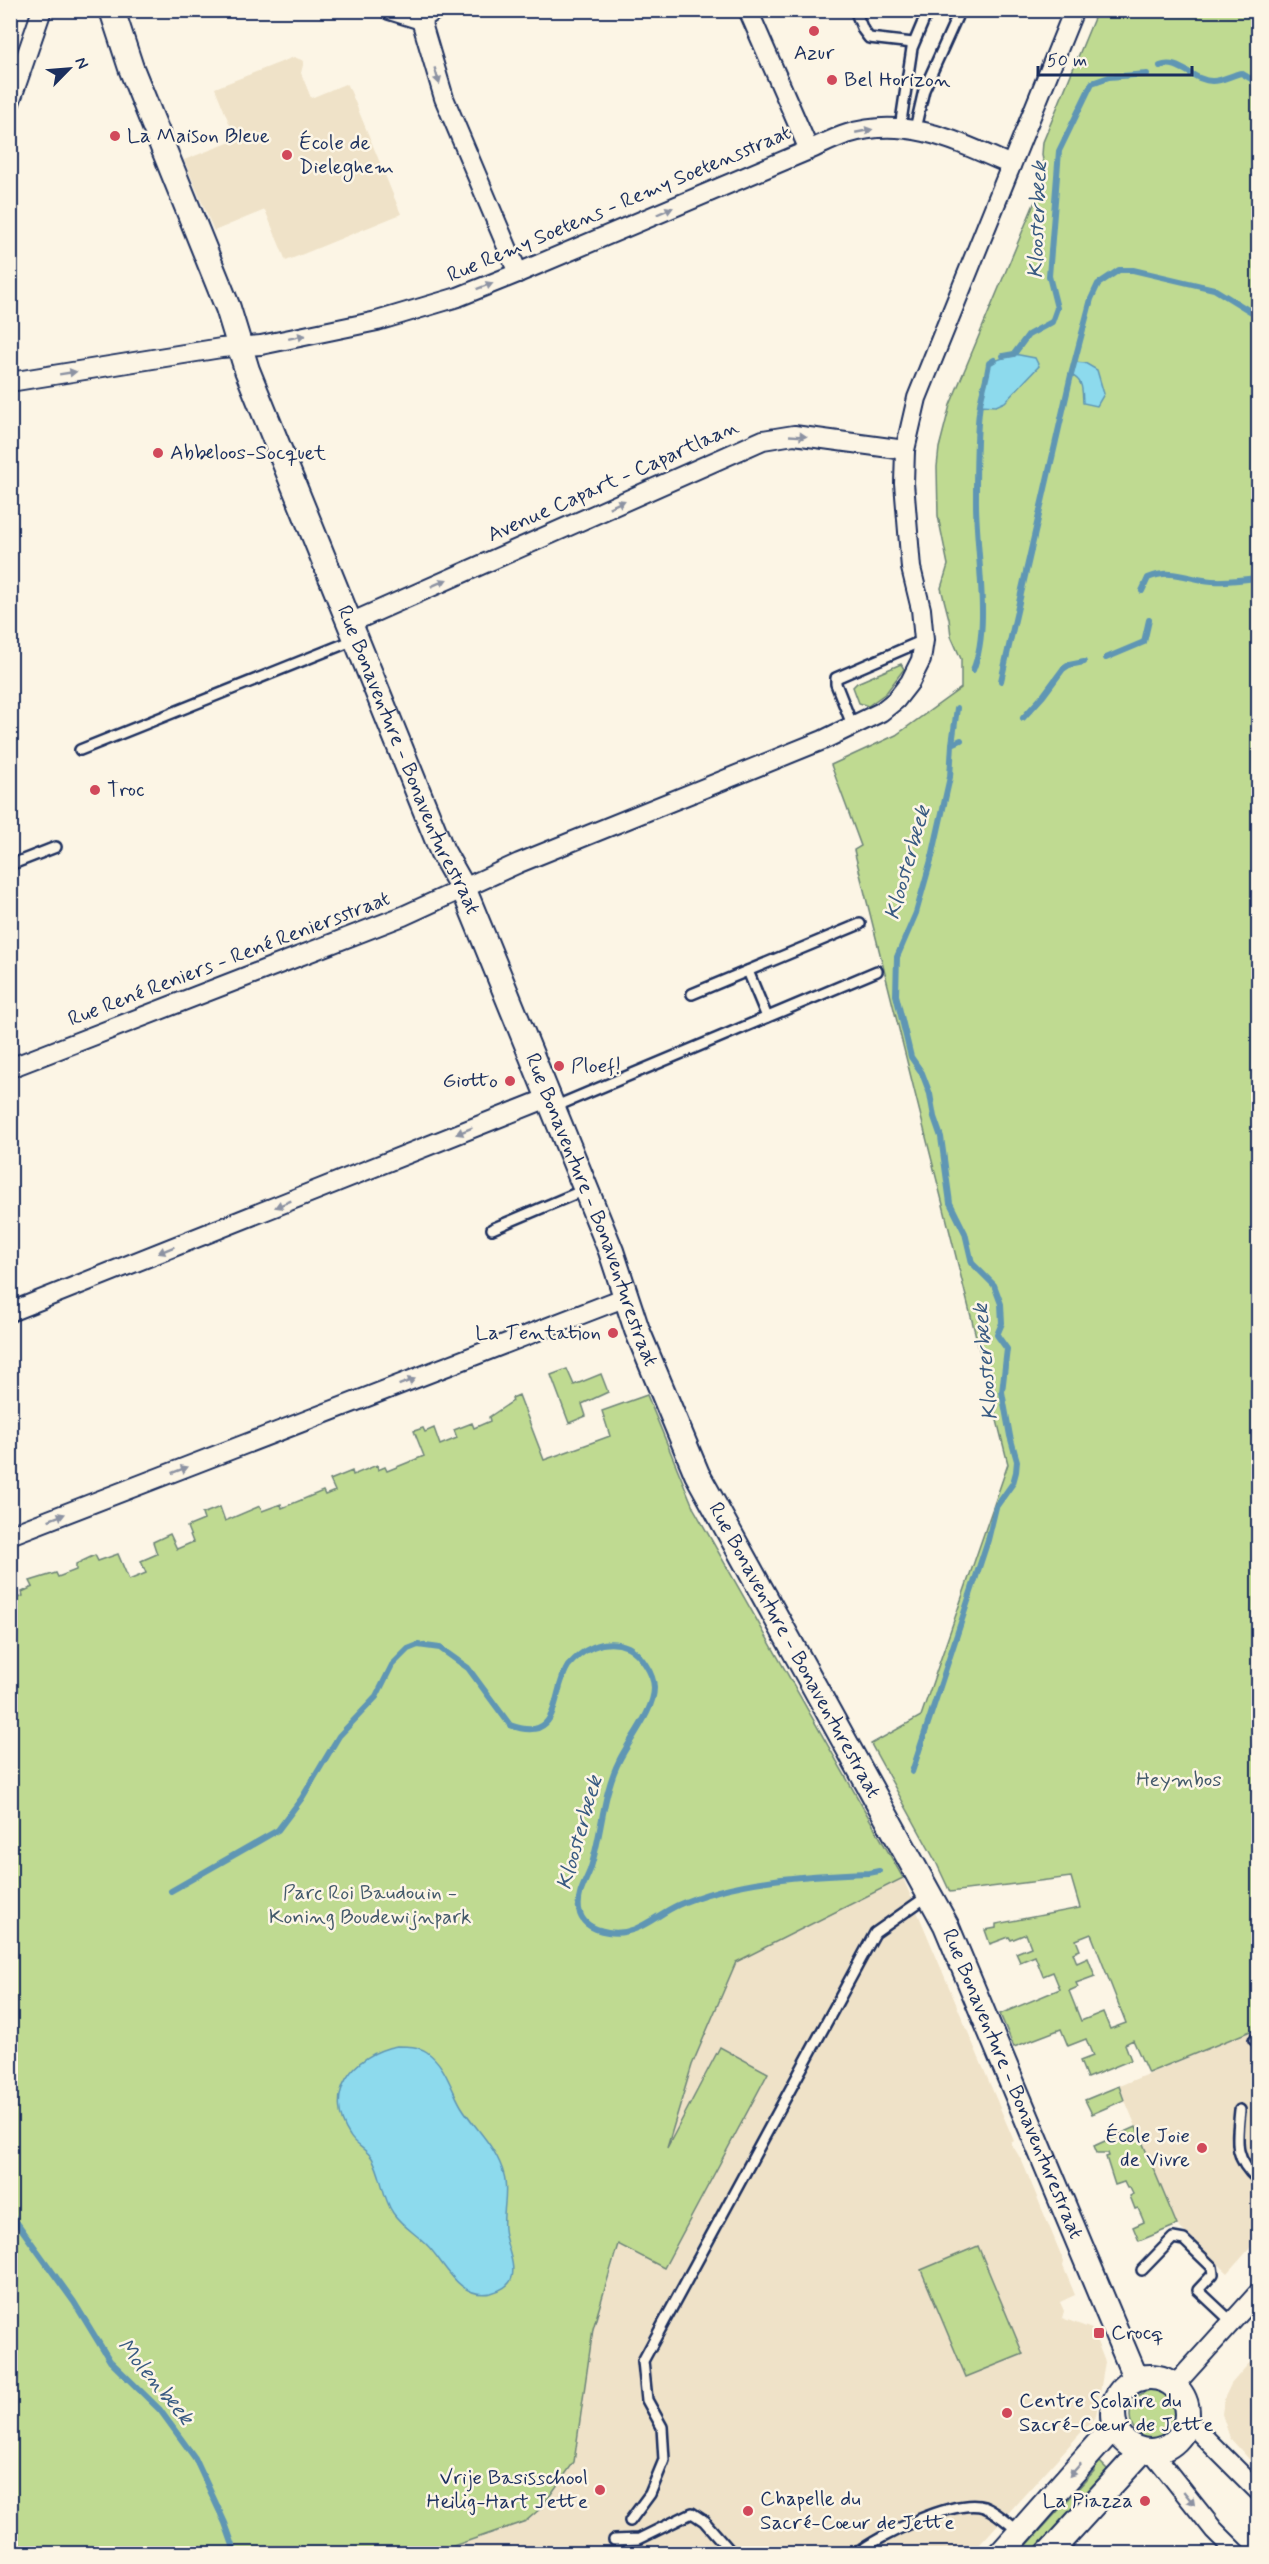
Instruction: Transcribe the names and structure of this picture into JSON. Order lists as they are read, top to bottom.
{
  "streets": {
    "street": [
      "Rue Remy Soetens - Remy Soetensstraat",
      "Avenue Capart - Capartlaan",
      "Rue Bonaventure - Bonaventurestraat",
      "Rue René Reniers - René Reniersstraat"
    ]
  },
  "crossings": [
    ["Rue Remy Soetens - Remy Soetensstraat", "Rue Bonaventure - Bonaventurestraat"],
    ["Avenue Capart - Capartlaan", "Rue Bonaventure - Bonaventurestraat"],
    ["Rue Bonaventure - Bonaventurestraat", "Rue René Reniers - René Reniersstraat"]
  ],
  "one_way": ["Rue Remy Soetens - Remy Soetensstraat", "Avenue Capart - Capartlaan"],
  "water": ["Kloosterbeek", "Molenbeek"],
  "parks": ["Heymbos", "Parc Roi Baudouin - Koning Boudewijnpark"],
  "places": {
    "other": [
      "Azur",
      "Bel Horizon",
      "La Maison Bleue",
      "École de Dieleghem",
      "Abbeloos-Socquet",
      "Troc",
      "Ploef!",
      "Giotto",
      "La Tentation",
      "École Joie de Vivre",
      "Centre Scolaire du Sacré-Cœur de Jette",
      "Vrije Basisschool Heilig-Hart Jette",
      "La Piazza",
      "Chapelle du Sacré-Cœur de Jette"
    ],
    "transit": ["Crocq"]
  },
  "scale_bar": "50 m",
  "north": "top right"
}
